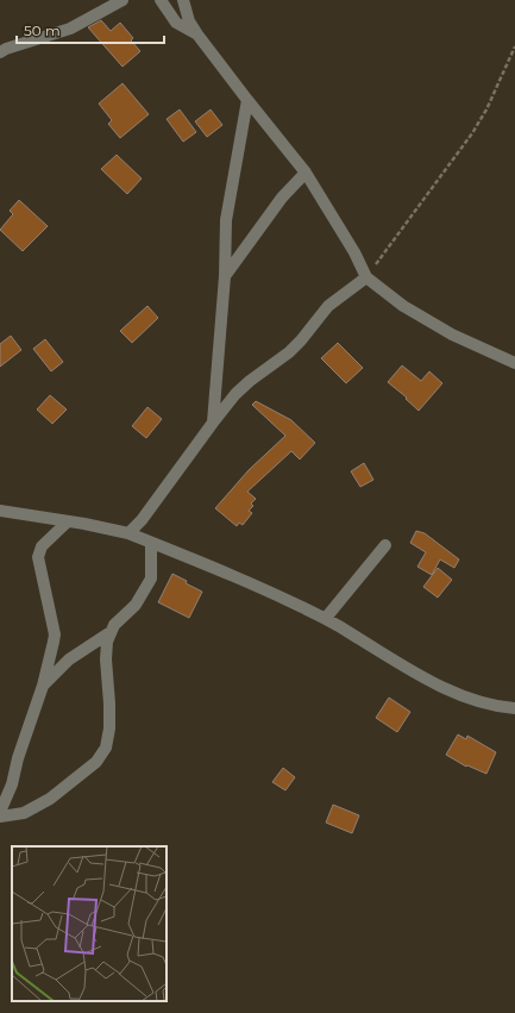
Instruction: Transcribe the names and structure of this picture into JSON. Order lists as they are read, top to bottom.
{
  "scale_bar": "50 m"
}
